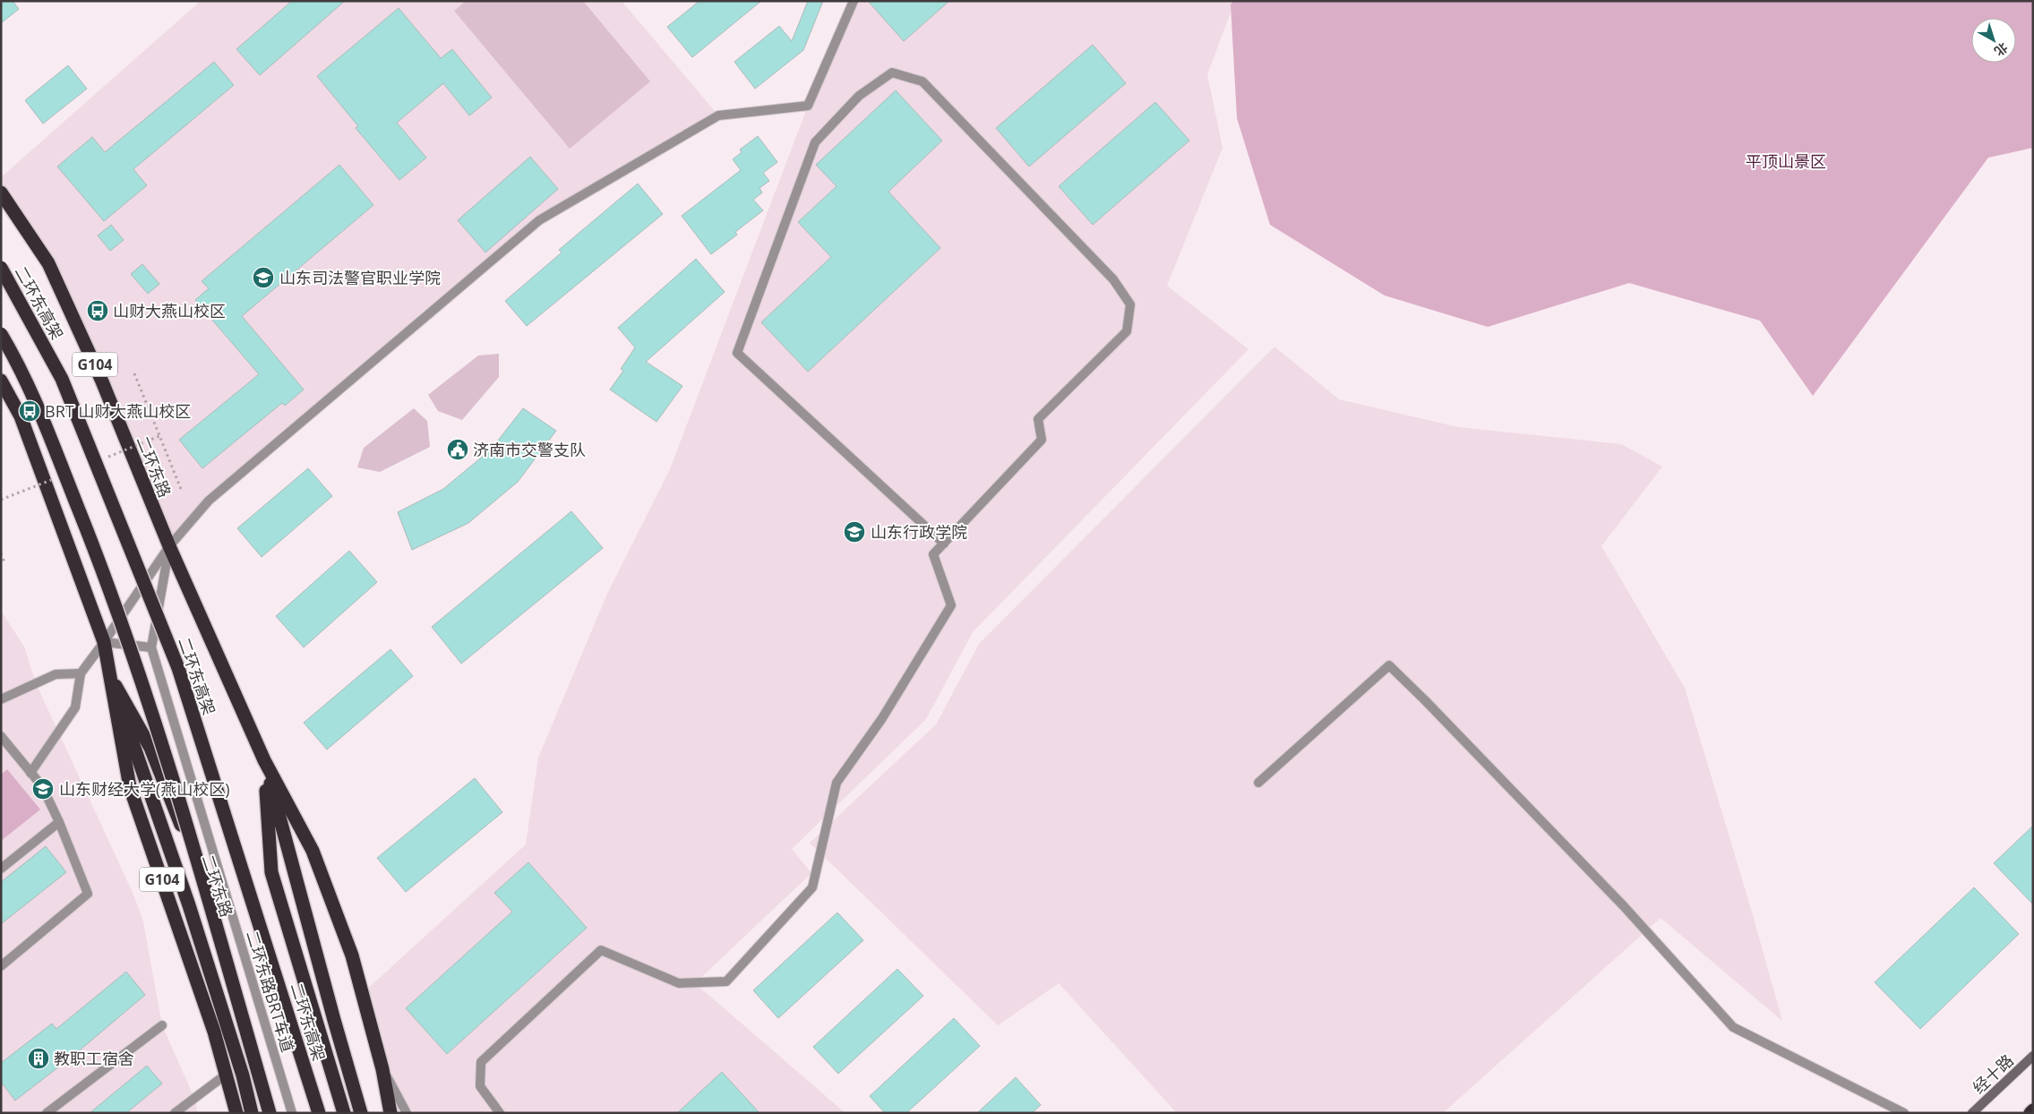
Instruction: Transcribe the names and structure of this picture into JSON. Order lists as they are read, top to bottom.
{
  "streets": {
    "highway": ["二环东高架", "G104", "二环东路"],
    "main road": ["经十路"],
    "street": ["二环东路BRT车道"]
  },
  "crossings": [
    ["二环东路", "二环东路BRT车道"]
  ],
  "parks": ["平顶山景区"],
  "places": {
    "school or university": ["山东司法警官职业学院", "山东行政学院", "山东财经大学(燕山校区)"],
    "bus stop": ["山财大燕山校区", "BRT 山财大燕山校区"],
    "public building": ["济南市交警支队"],
    "building": ["教职工宿舍"]
  },
  "north": "bottom right"
}
